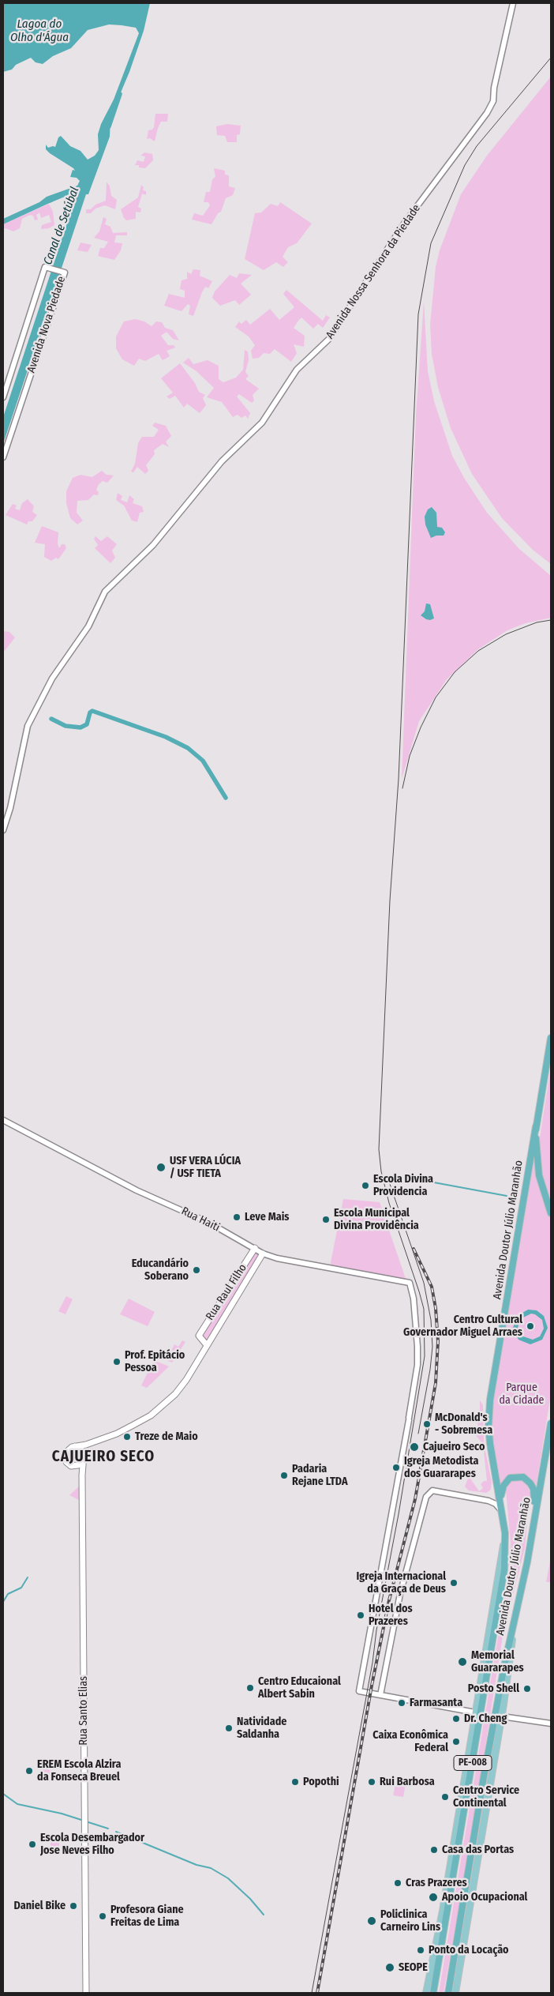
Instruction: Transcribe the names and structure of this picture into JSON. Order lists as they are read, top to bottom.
{
  "streets": {
    "highway": ["Avenida Doutor Júlio Maranhão", "PE-008"],
    "main road": ["Rua Raul Filho", "Rua Santo Elias"],
    "street": ["Avenida Nossa Senhora da Piedade", "Avenida Nova Piedade", "Rua Haiti"]
  },
  "crossings": [
    ["Rua Haiti", "Rua Raul Filho"]
  ],
  "districts": ["CAJUEIRO SECO"],
  "water": ["Lagoa do Olho d'Água", "Canal de Setúbal"],
  "parks": ["Parque da Cidade"],
  "places": [
    "USF VERA LÚCIA / USF TIETA",
    "Escola Divina Providencia",
    "Leve Mais",
    "Escola Municipal Divina Providência",
    "Educandário Soberano",
    "Centro Cultural Governador Miguel Arraes",
    "Prof. Epitácio Pessoa",
    "McDonald's - Sobremesa",
    "Treze de Maio",
    "Cajueiro Seco",
    "Igreja Metodista dos Guararapes",
    "Padaria Rejane LTDA",
    "Igreja Internacional da Graça de Deus",
    "Hotel dos Prazeres",
    "Memorial Guararapes",
    "Centro Educaional Albert Sabin",
    "Posto Shell",
    "Farmasanta",
    "Dr. Cheng",
    "Natividade Saldanha",
    "Caixa Econômica Federal",
    "EREM Escola Alzira da Fonseca Breuel",
    "Popothi",
    "Rui Barbosa",
    "Centro Service Continental",
    "Escola Desembargador Jose Neves Filho",
    "Casa das Portas",
    "Cras Prazeres",
    "Apoio Ocupacional",
    "Daniel Bike",
    "Profesora Giane Freitas de Lima",
    "Policlinica Carneiro Lins",
    "Ponto da Locação",
    "SEOPE"
  ]
}
